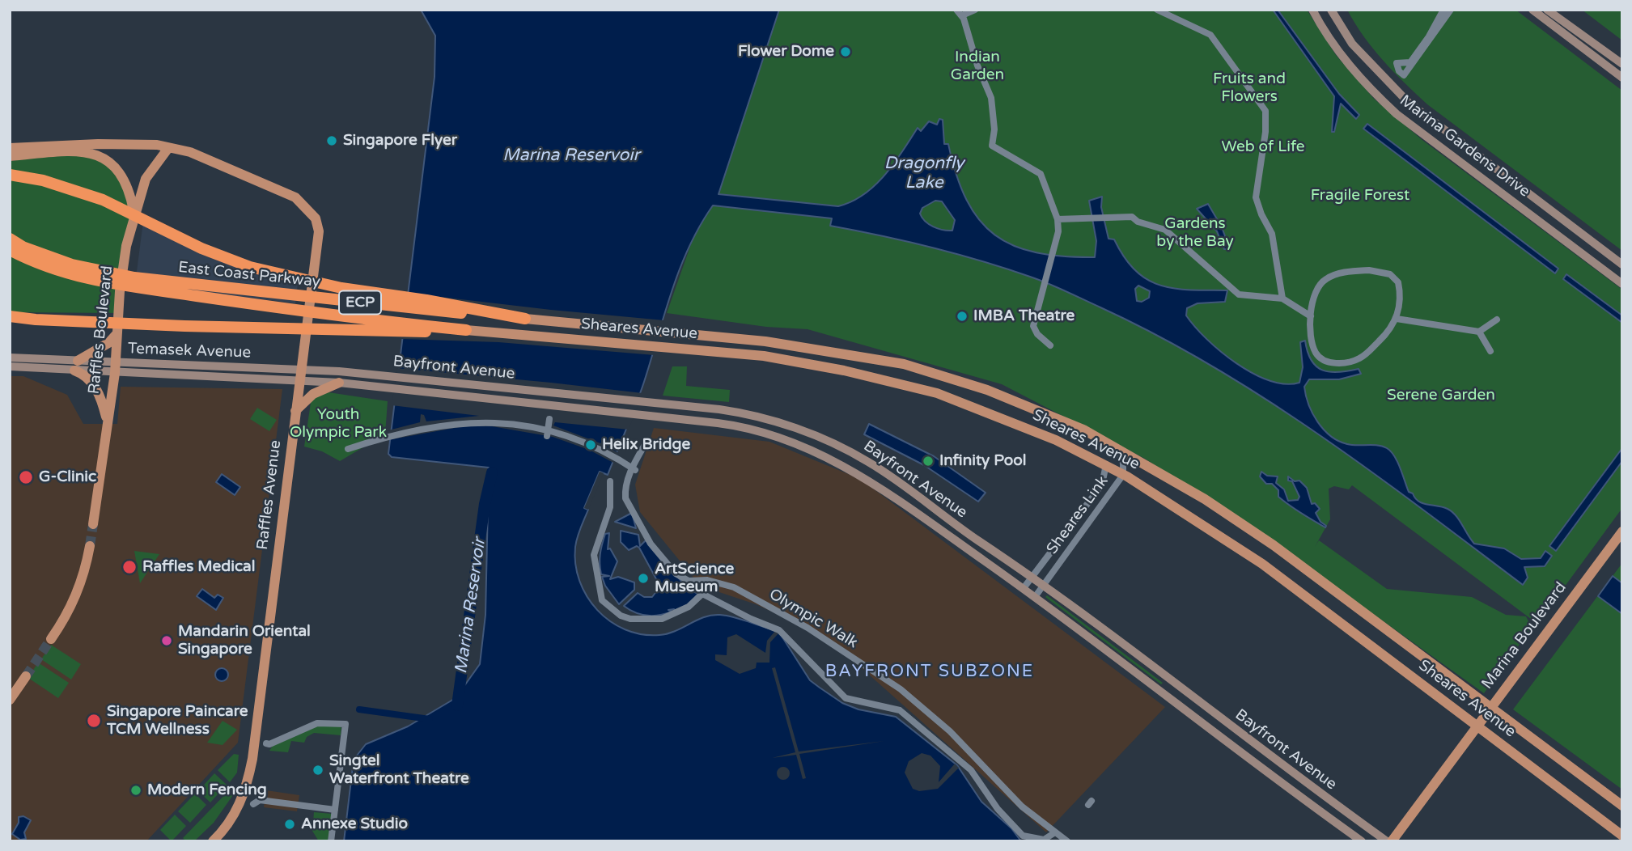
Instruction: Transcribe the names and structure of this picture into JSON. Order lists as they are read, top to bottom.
{
  "streets": {
    "highway": ["East Coast Parkway", "ECP"],
    "main road": [
      "Marina Gardens Drive",
      "Sheares Avenue",
      "Raffles Boulevard",
      "Temasek Avenue",
      "Bayfront Avenue",
      "Raffles Avenue",
      "Marina Boulevard"
    ],
    "street": ["Sheares Link", "Olympic Walk"]
  },
  "crossings": [
    ["East Coast Parkway", "Sheares Avenue"],
    ["Sheares Avenue", "Sheares Link"],
    ["Sheares Avenue", "Marina Boulevard"],
    ["Raffles Boulevard", "Temasek Avenue"],
    ["Raffles Boulevard", "Raffles Avenue"],
    ["Temasek Avenue", "Bayfront Avenue"],
    ["Temasek Avenue", "Raffles Avenue"],
    ["Bayfront Avenue", "Raffles Avenue"],
    ["Bayfront Avenue", "Sheares Link"],
    ["Bayfront Avenue", "Marina Boulevard"]
  ],
  "districts": ["BAYFRONT SUBZONE"],
  "water": ["Marina Reservoir", "Dragonfly Lake"],
  "parks": [
    "Indian Garden",
    "Fruits and Flowers",
    "Web of Life",
    "Fragile Forest",
    "Gardens by the Bay",
    "Serene Garden",
    "Youth Olympic Park"
  ],
  "places": [
    "Flower Dome",
    "Singapore Flyer",
    "IMBA Theatre",
    "Helix Bridge",
    "Infinity Pool",
    "G-Clinic",
    "Raffles Medical",
    "ArtScience Museum",
    "Mandarin Oriental Singapore",
    "Singapore Paincare TCM Wellness",
    "Singtel Waterfront Theatre",
    "Modern Fencing",
    "Annexe Studio"
  ]
}
